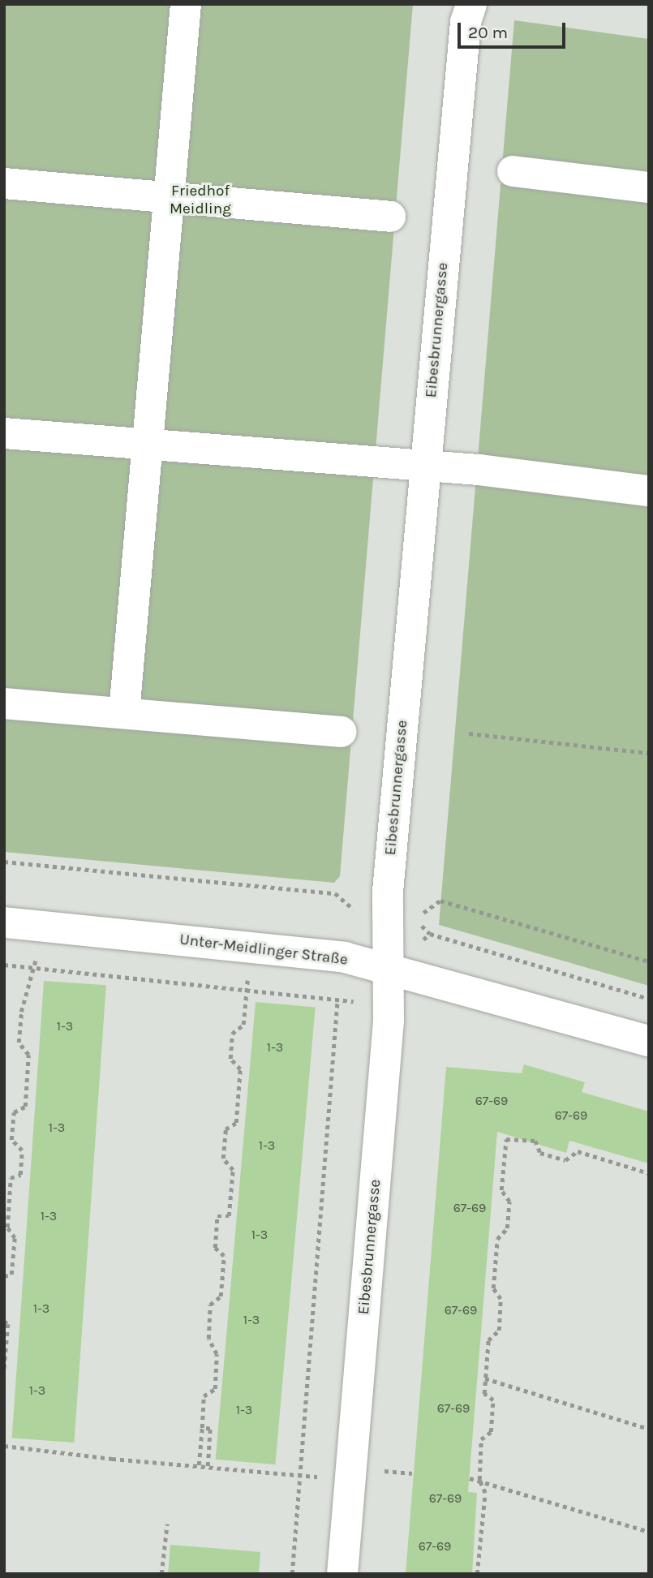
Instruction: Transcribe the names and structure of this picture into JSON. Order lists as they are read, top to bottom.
{
  "streets": {
    "street": ["Eibesbrunnergasse", "Unter-Meidlinger Straße"]
  },
  "crossings": [
    ["Eibesbrunnergasse", "Unter-Meidlinger Straße"]
  ],
  "parks": ["Friedhof Meidling"],
  "house_numbers": [
    "1-3",
    "1-3",
    "67-69",
    "67-69",
    "1-3",
    "1-3",
    "67-69",
    "1-3",
    "1-3",
    "1-3",
    "67-69",
    "1-3",
    "1-3",
    "67-69",
    "1-3",
    "67-69",
    "67-69"
  ],
  "scale_bar": "20 m"
}
